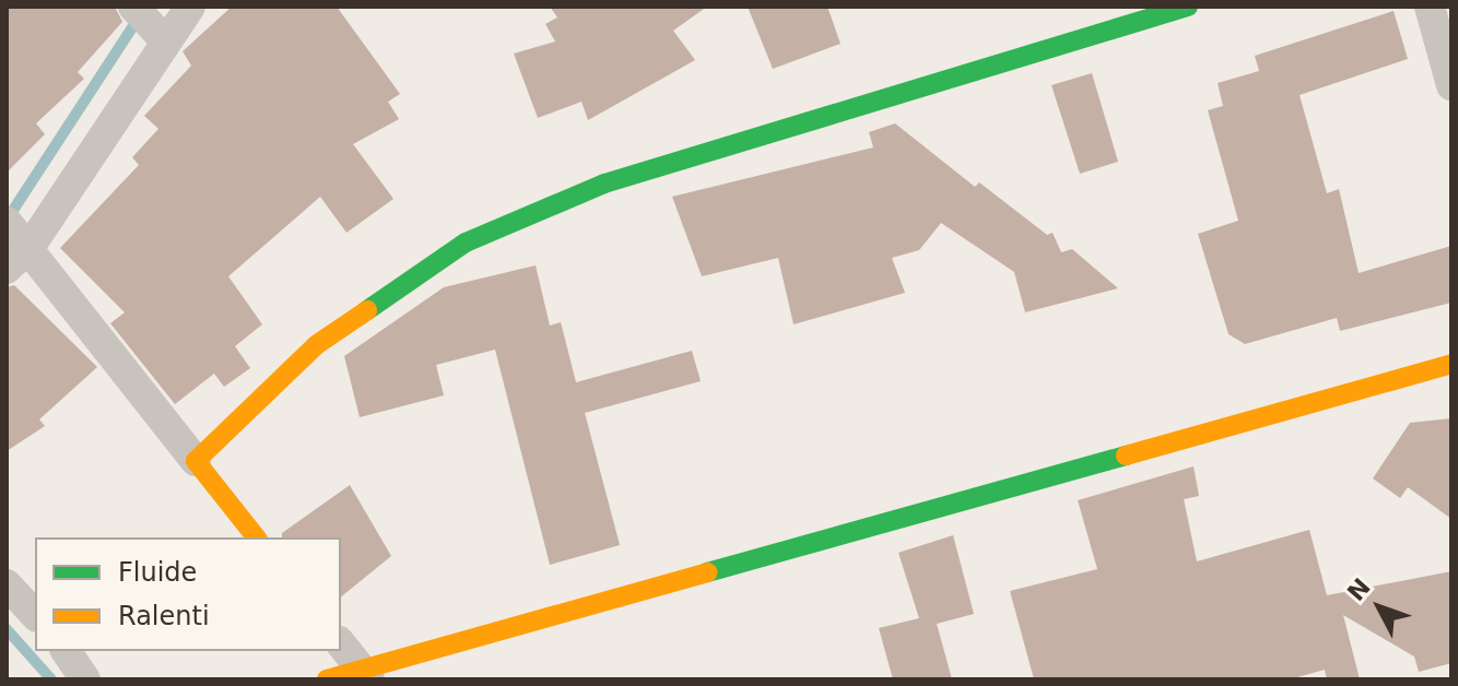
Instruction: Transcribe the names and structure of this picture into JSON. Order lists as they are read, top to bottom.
{
  "legend": ["Fluide", "Ralenti"],
  "north": "top left"
}
